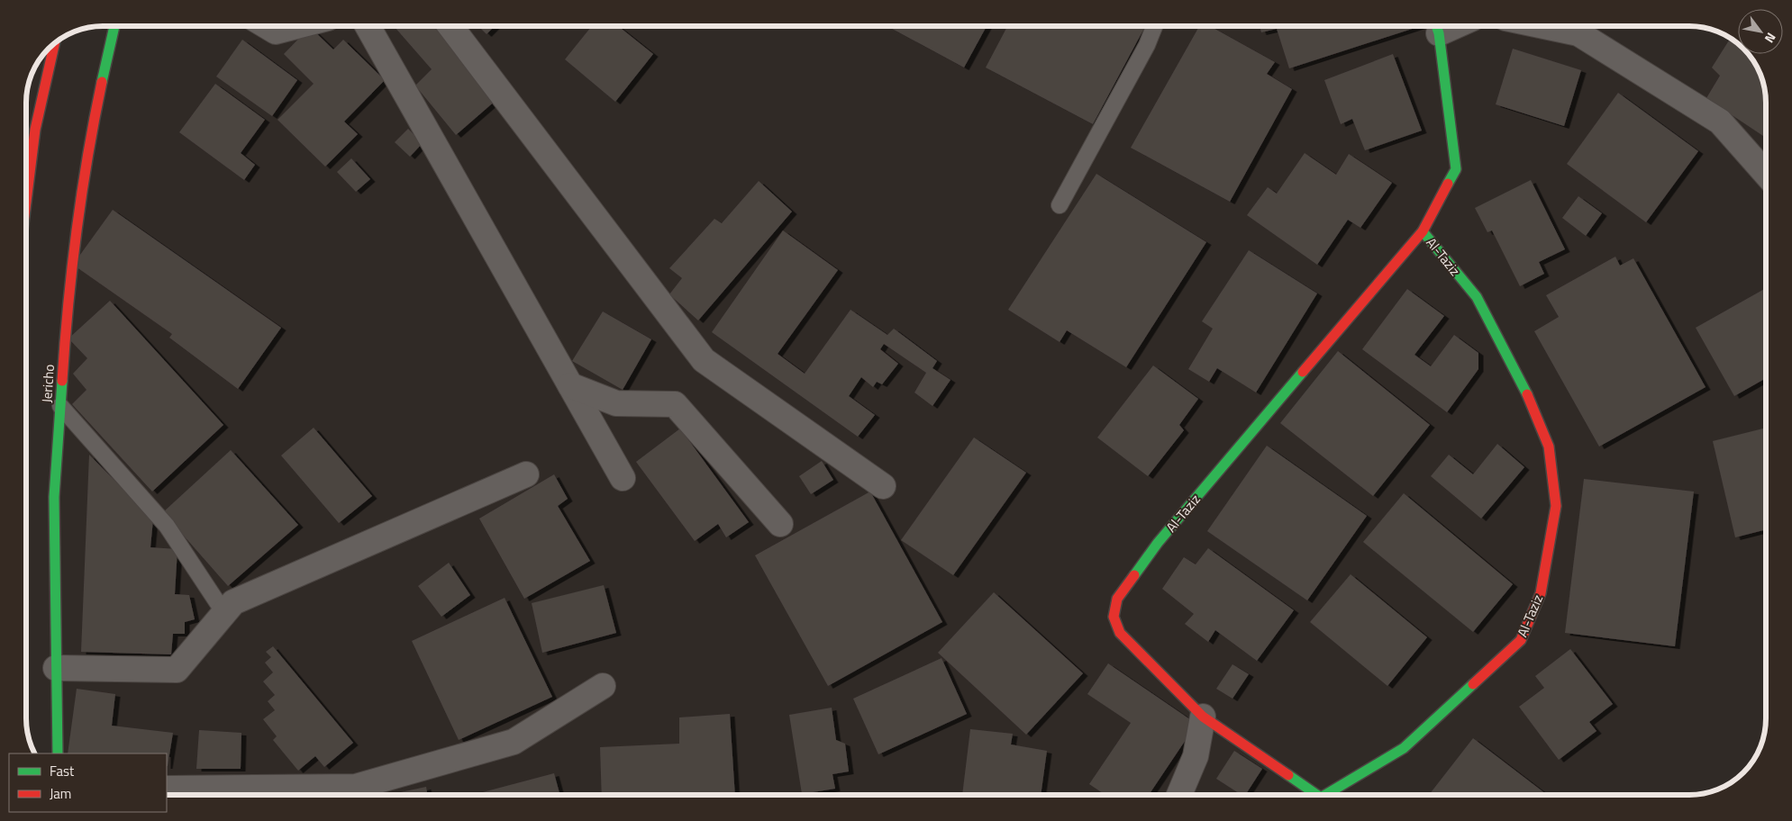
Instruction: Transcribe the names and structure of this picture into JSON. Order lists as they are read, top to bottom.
{
  "streets": {
    "street": ["Al-Taziz", "Jericho"]
  },
  "legend": ["Fast", "Jam"],
  "north": "bottom right"
}
